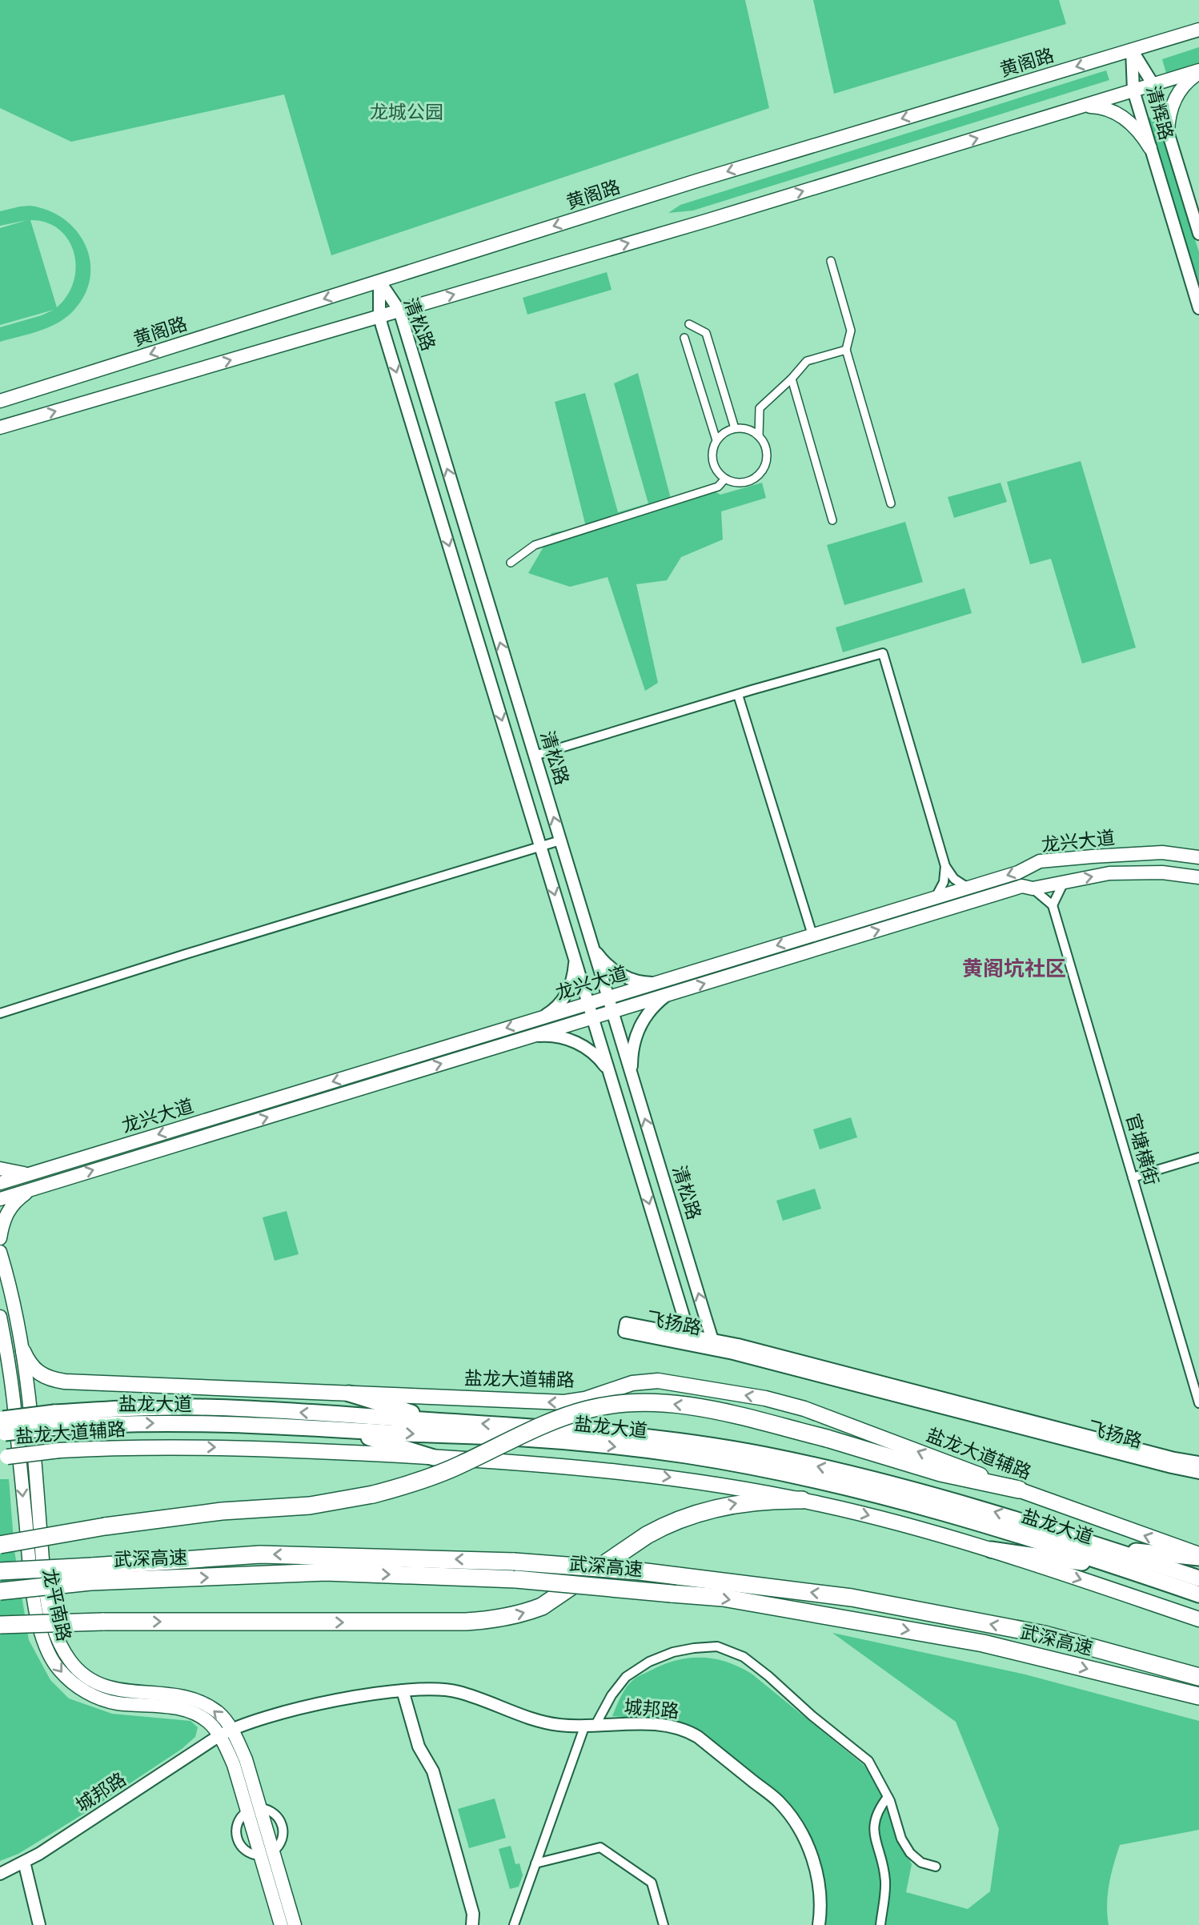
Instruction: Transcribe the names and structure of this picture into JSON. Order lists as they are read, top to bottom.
{
  "streets": {
    "highway": ["盐龙大道", "武深高速"],
    "main road": [
      "黄阁路",
      "龙兴大道",
      "盐龙大道辅路",
      "龙平南路"
    ],
    "street": [
      "清辉路",
      "清松路",
      "官塘横街",
      "飞扬路",
      "城邦路"
    ]
  },
  "crossings": [
    ["黄阁路", "清辉路"],
    ["黄阁路", "清松路"],
    ["清松路", "龙兴大道"],
    ["清松路", "飞扬路"],
    ["盐龙大道辅路", "龙平南路"],
    ["龙平南路", "城邦路"]
  ],
  "districts": ["黄阁坑社区"],
  "parks": ["龙城公园"]
}
